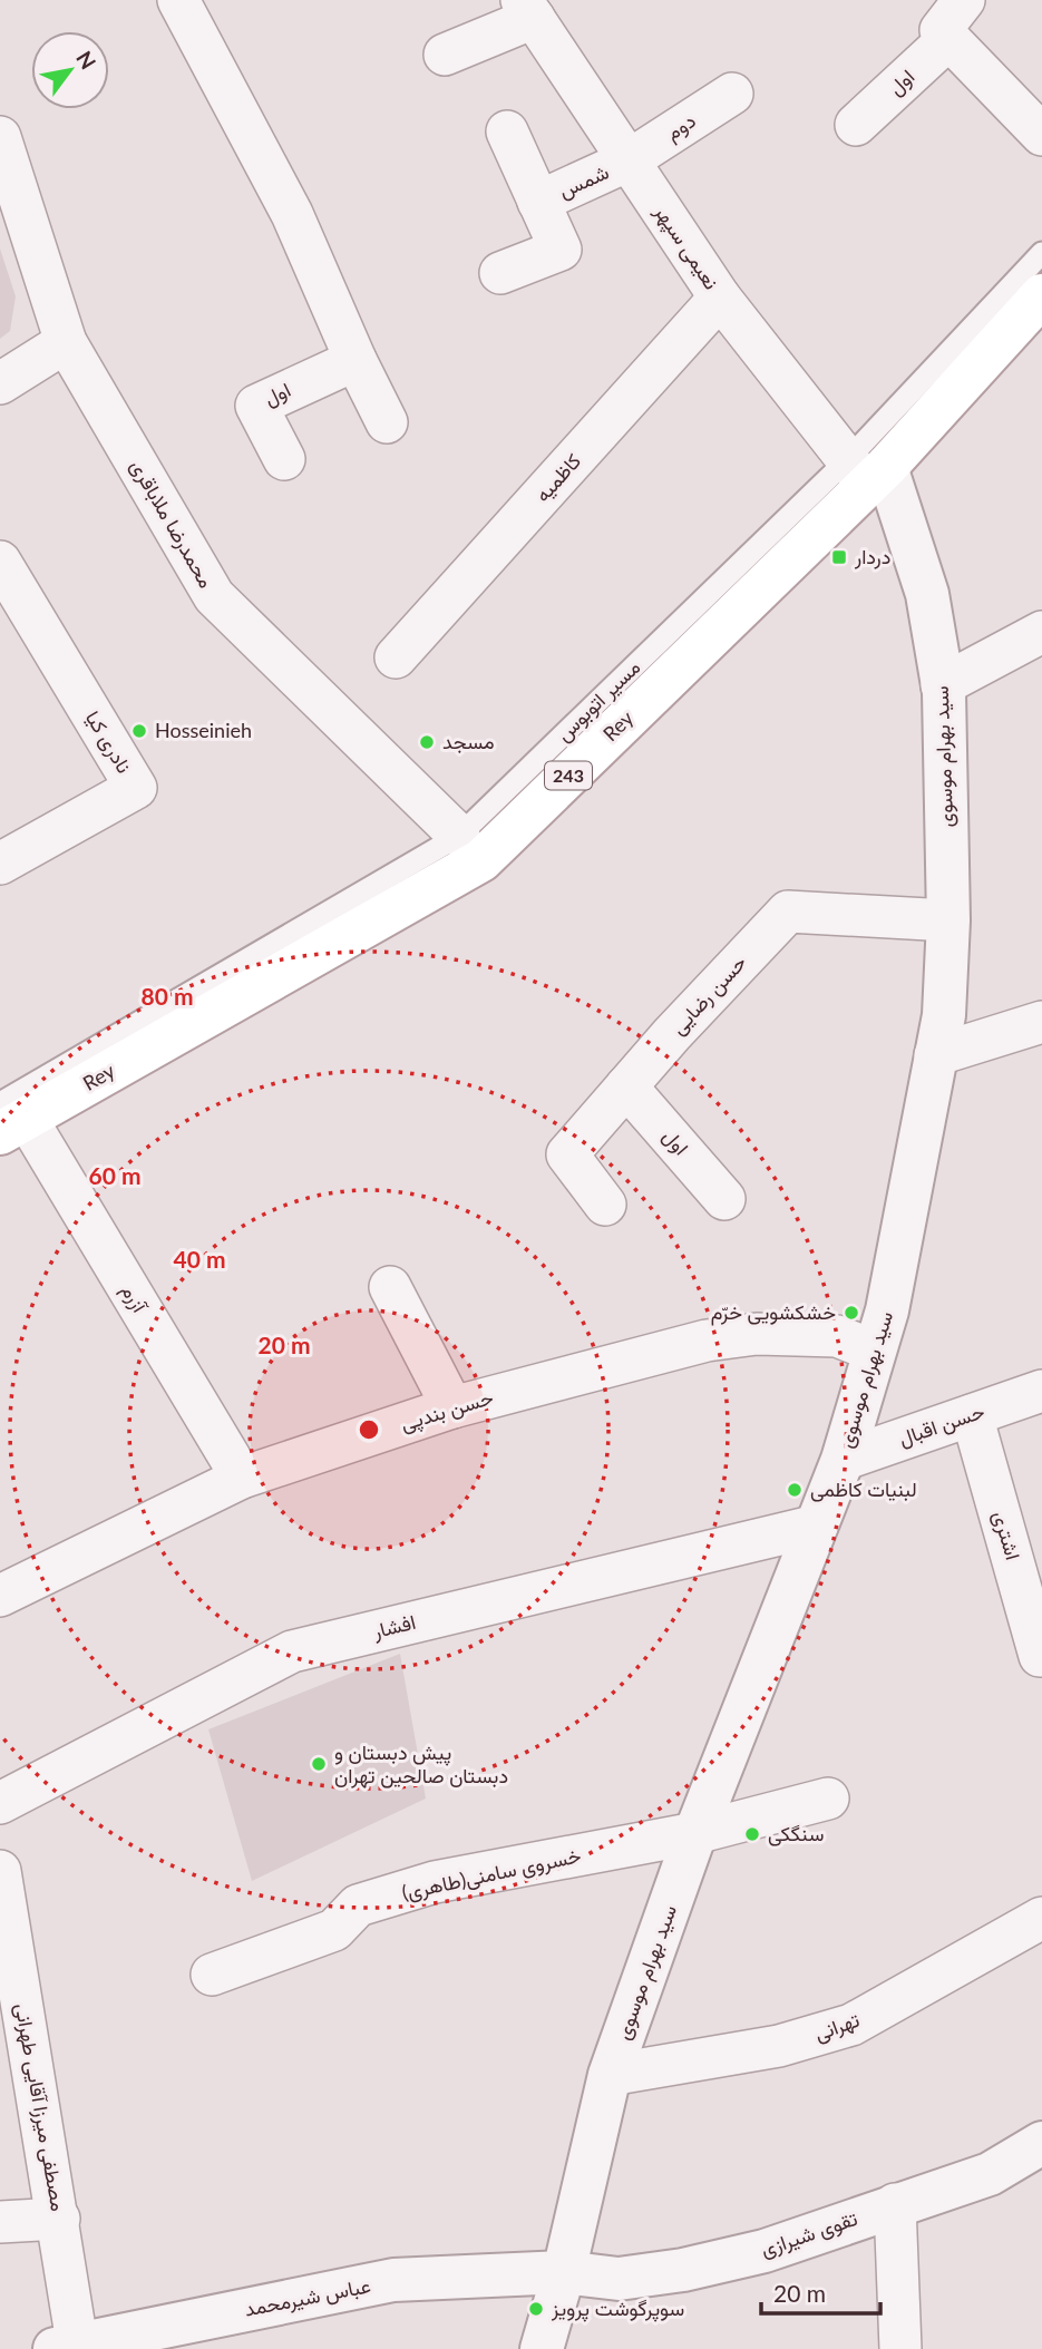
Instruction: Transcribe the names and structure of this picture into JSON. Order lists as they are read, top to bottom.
{
  "streets": {
    "main road": ["Rey", "243"],
    "street": [
      "اول",
      "دوم",
      "شمس",
      "نعیمی سپهر",
      "کاظمیه",
      "محمدرضا ملاباقری",
      "نادری کیا",
      "سید بهرام موسوی",
      "حسن رضایی",
      "آزرم",
      "حسن بندپی",
      "حسن اقبال",
      "اشتری",
      "افشار",
      "خسروی سامنی(طاهری)",
      "تهرانی",
      "مصطفی میرزا آقایی طهرانی",
      "تقوی شیرازی",
      "عباس شیرمحمد"
    ],
    "lane": ["مسیر اتوبوس"]
  },
  "crossings": [
    ["اول", "حسن رضایی"],
    ["دوم", "شمس"],
    ["دوم", "نعیمی سپهر"],
    ["شمس", "نعیمی سپهر"],
    ["نعیمی سپهر", "کاظمیه"],
    ["نعیمی سپهر", "مسیر اتوبوس"],
    ["نعیمی سپهر", "Rey"],
    ["نعیمی سپهر", "سید بهرام موسوی"],
    ["محمدرضا ملاباقری", "مسیر اتوبوس"],
    ["مسیر اتوبوس", "Rey"],
    ["مسیر اتوبوس", "سید بهرام موسوی"],
    ["مسیر اتوبوس", "آزرم"],
    ["Rey", "سید بهرام موسوی"],
    ["Rey", "آزرم"],
    ["سید بهرام موسوی", "حسن رضایی"],
    ["سید بهرام موسوی", "حسن بندپی"],
    ["سید بهرام موسوی", "حسن اقبال"],
    ["سید بهرام موسوی", "افشار"],
    ["سید بهرام موسوی", "خسروی سامنی(طاهری)"],
    ["سید بهرام موسوی", "تهرانی"],
    ["سید بهرام موسوی", "تقوی شیرازی"],
    ["سید بهرام موسوی", "عباس شیرمحمد"],
    ["آزرم", "حسن بندپی"],
    ["حسن اقبال", "اشتری"],
    ["مصطفی میرزا آقایی طهرانی", "عباس شیرمحمد"],
    ["تقوی شیرازی", "عباس شیرمحمد"]
  ],
  "places": {
    "transit": ["دردار"],
    "other": [
      "Hosseinieh",
      "مسجد",
      "خشکشویی خرّم",
      "لبنیات کاظمی",
      "پیش دبستان و دبستان صالحین تهران",
      "سنگکی",
      "سوپرگوشت پرویز"
    ]
  },
  "scale_bar": "20 m",
  "north": "top right",
  "rings": [
    "80 m",
    "60 m",
    "40 m",
    "20 m"
  ]
}
